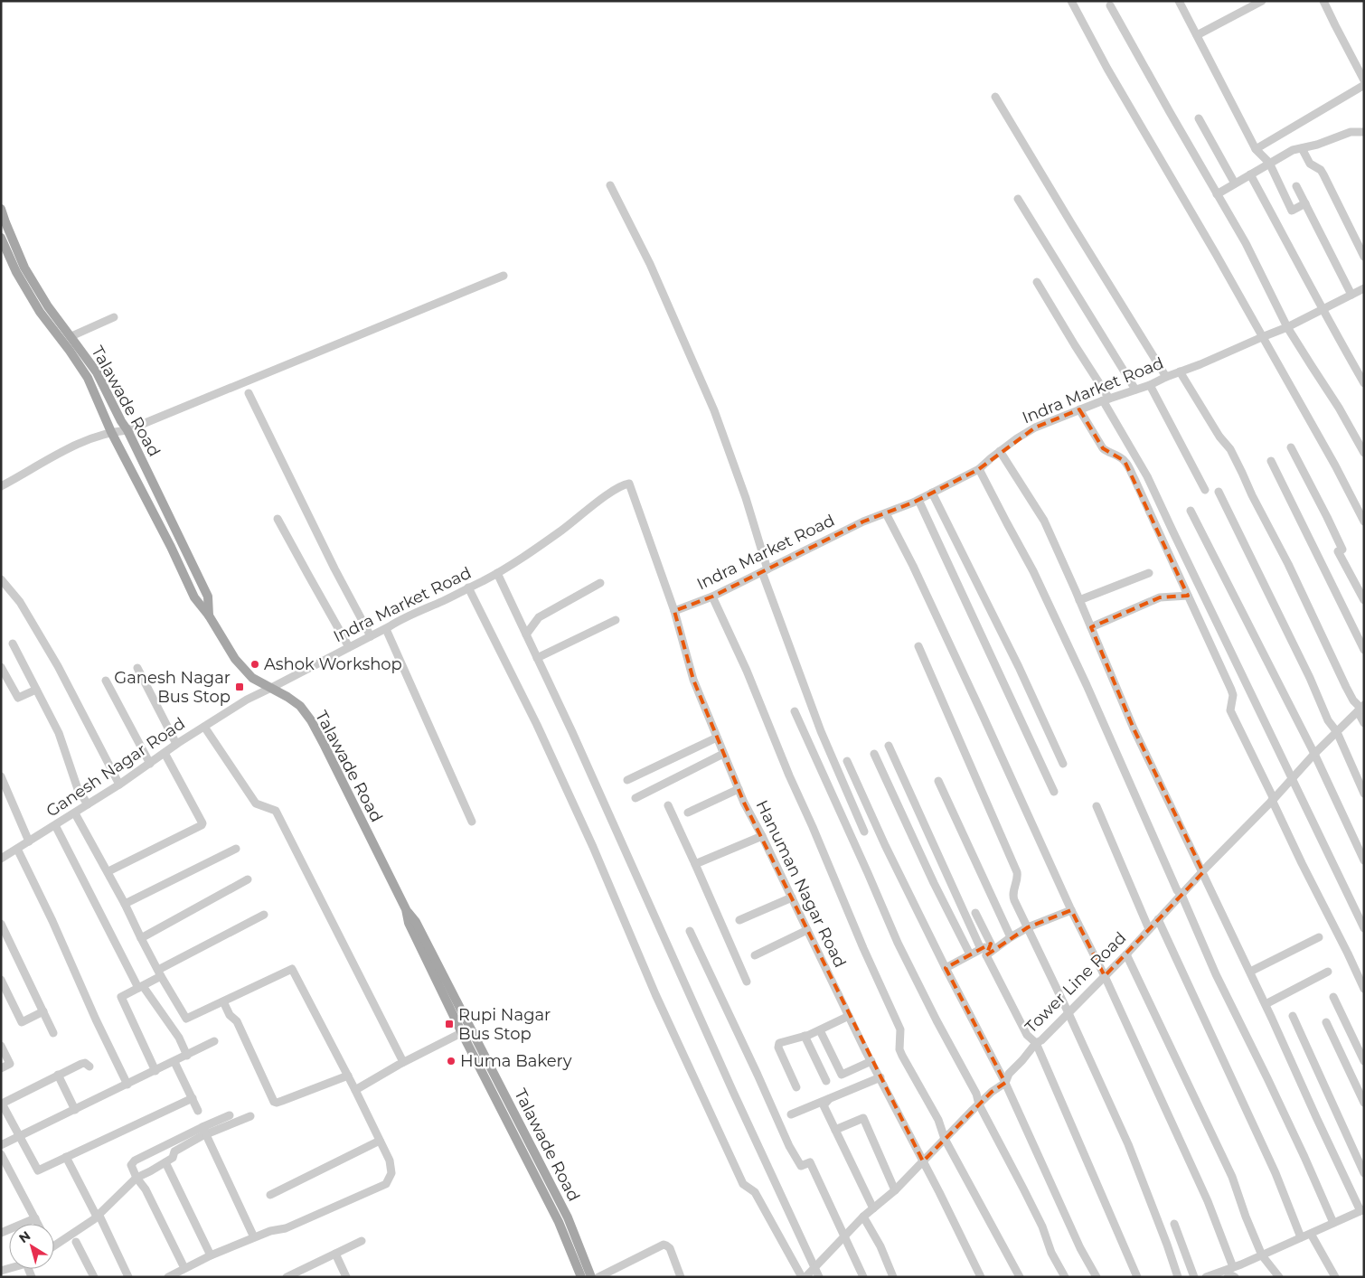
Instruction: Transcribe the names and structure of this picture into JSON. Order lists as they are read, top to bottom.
{
  "streets": {
    "main road": ["Talawade Road"],
    "street": [
      "Indra Market Road",
      "Ganesh Nagar Road",
      "Hanuman Nagar Road",
      "Tower Line Road"
    ]
  },
  "crossings": [
    ["Indra Market Road", "Talawade Road"],
    ["Indra Market Road", "Ganesh Nagar Road"],
    ["Indra Market Road", "Hanuman Nagar Road"],
    ["Talawade Road", "Ganesh Nagar Road"],
    ["Hanuman Nagar Road", "Tower Line Road"]
  ],
  "places": {
    "other": ["Ashok Workshop", "Huma Bakery"],
    "transit": ["Ganesh Nagar Bus Stop", "Rupi Nagar Bus Stop"]
  },
  "north": "top left"
}
